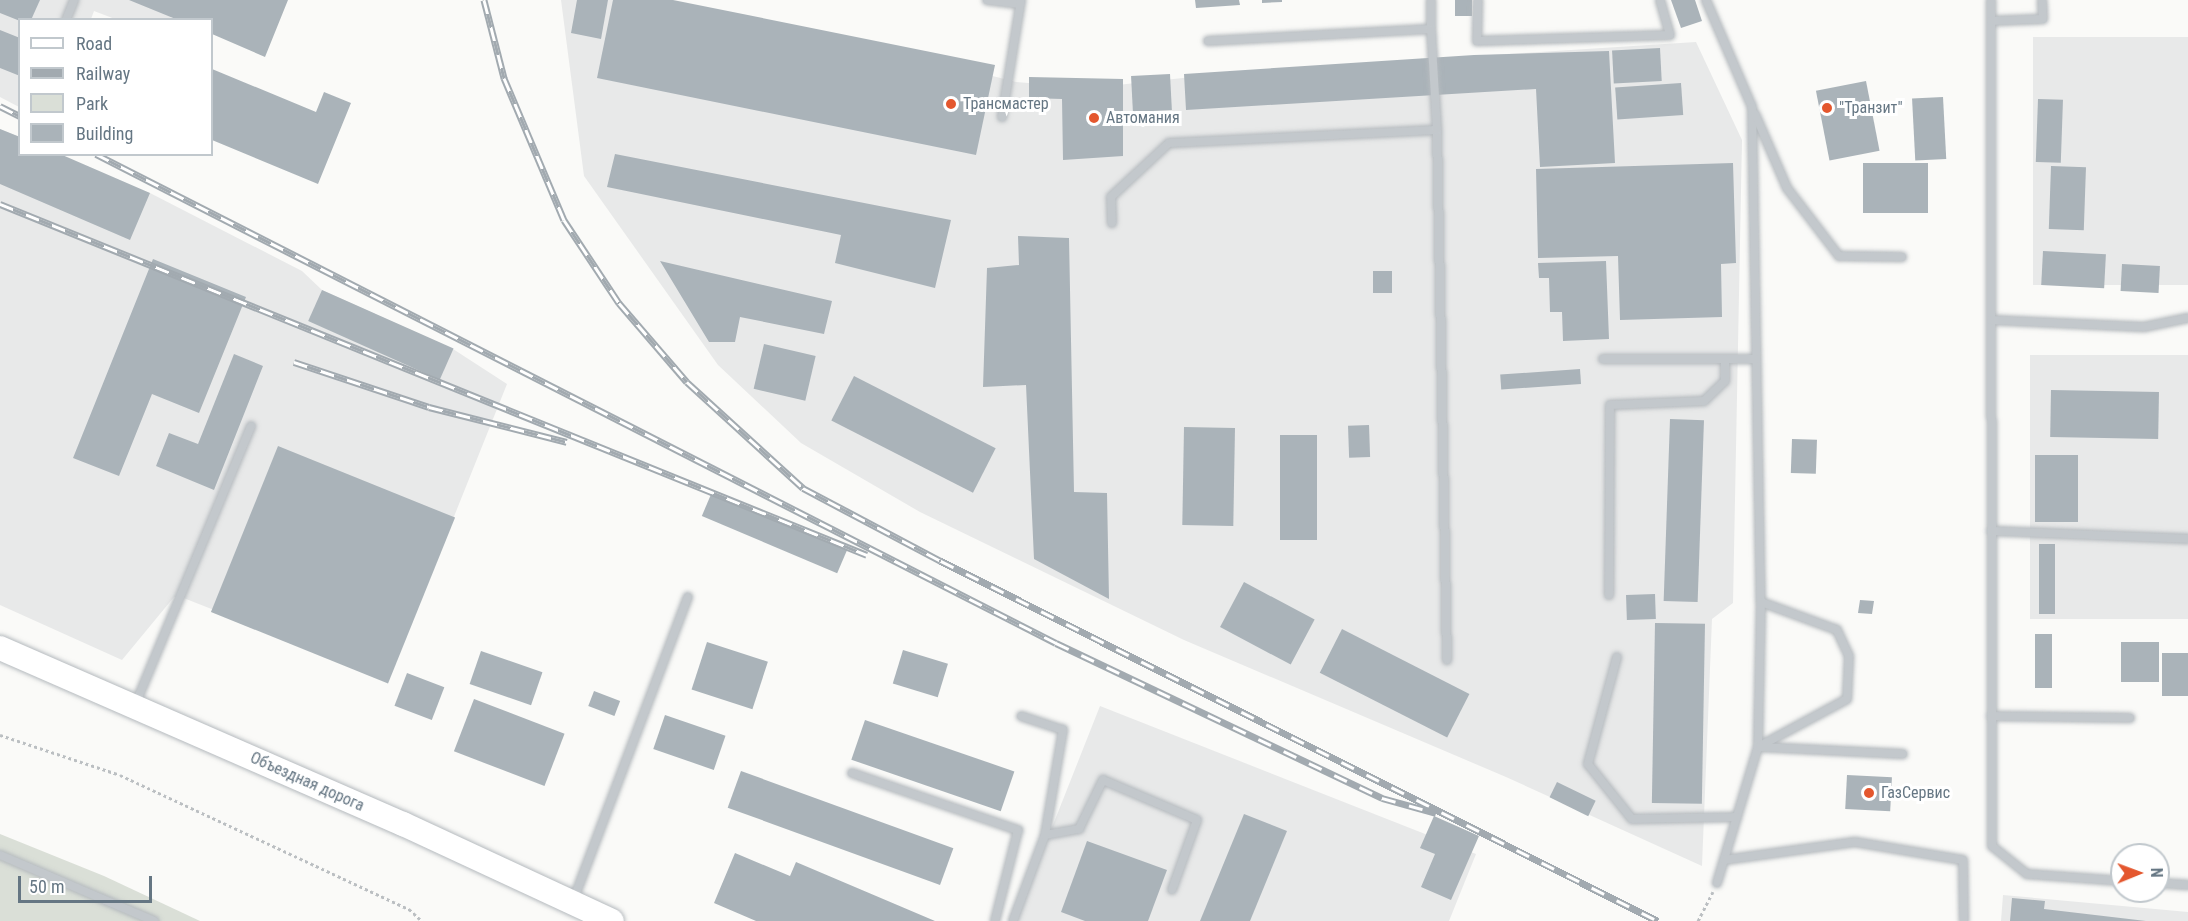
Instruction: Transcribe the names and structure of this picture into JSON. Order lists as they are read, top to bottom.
{
  "streets": {
    "main road": ["Объездная дорога"]
  },
  "places": [
    "Трансмастер",
    "\"Транзит\"",
    "Автомания",
    "ГазСервис"
  ],
  "legend": [
    "Road",
    "Railway",
    "Park",
    "Building"
  ],
  "scale_bar": "50 m",
  "north": "right"
}
